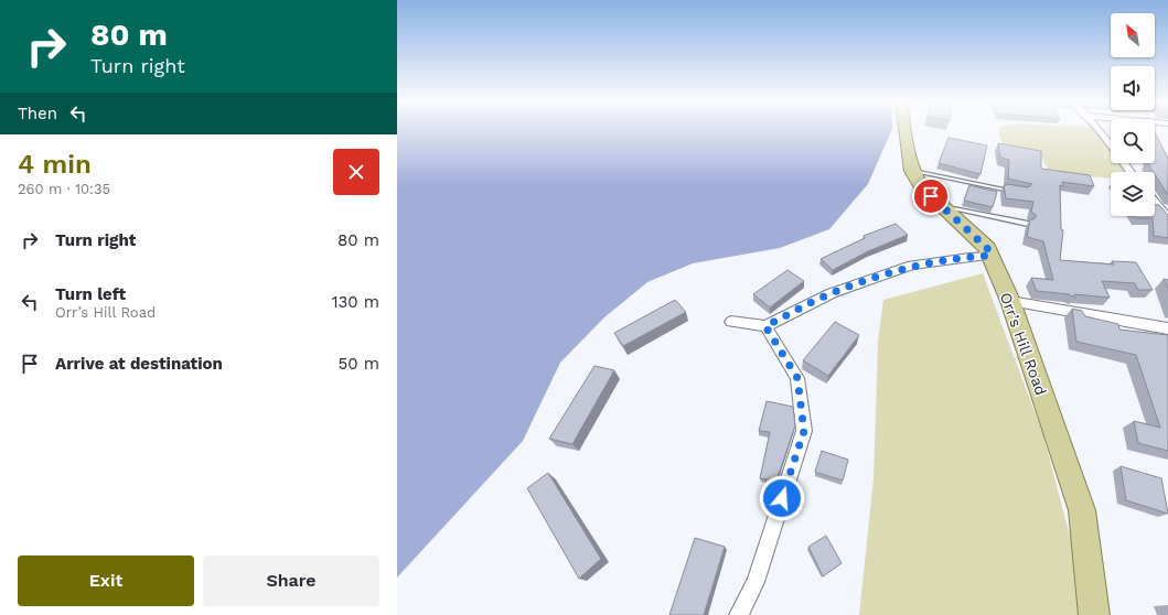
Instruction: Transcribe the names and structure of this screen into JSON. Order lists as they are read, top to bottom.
{
  "streets": {
    "main road": ["Orr’s Hill Road"]
  },
  "north": "top left",
  "page": {
    "turn": ["80 m", "Turn right"],
    "then": "Then",
    "heading": ["4 min", "260 m · 10:35"],
    "list": [
      {
        "name": "Turn right",
        "value": "80 m"
      },
      {
        "name": "Turn left",
        "note": "Orr’s Hill Road",
        "value": "130 m"
      },
      {
        "name": "Arrive at destination",
        "value": "50 m"
      }
    ],
    "buttons": ["Exit", "Share"]
  }
}
